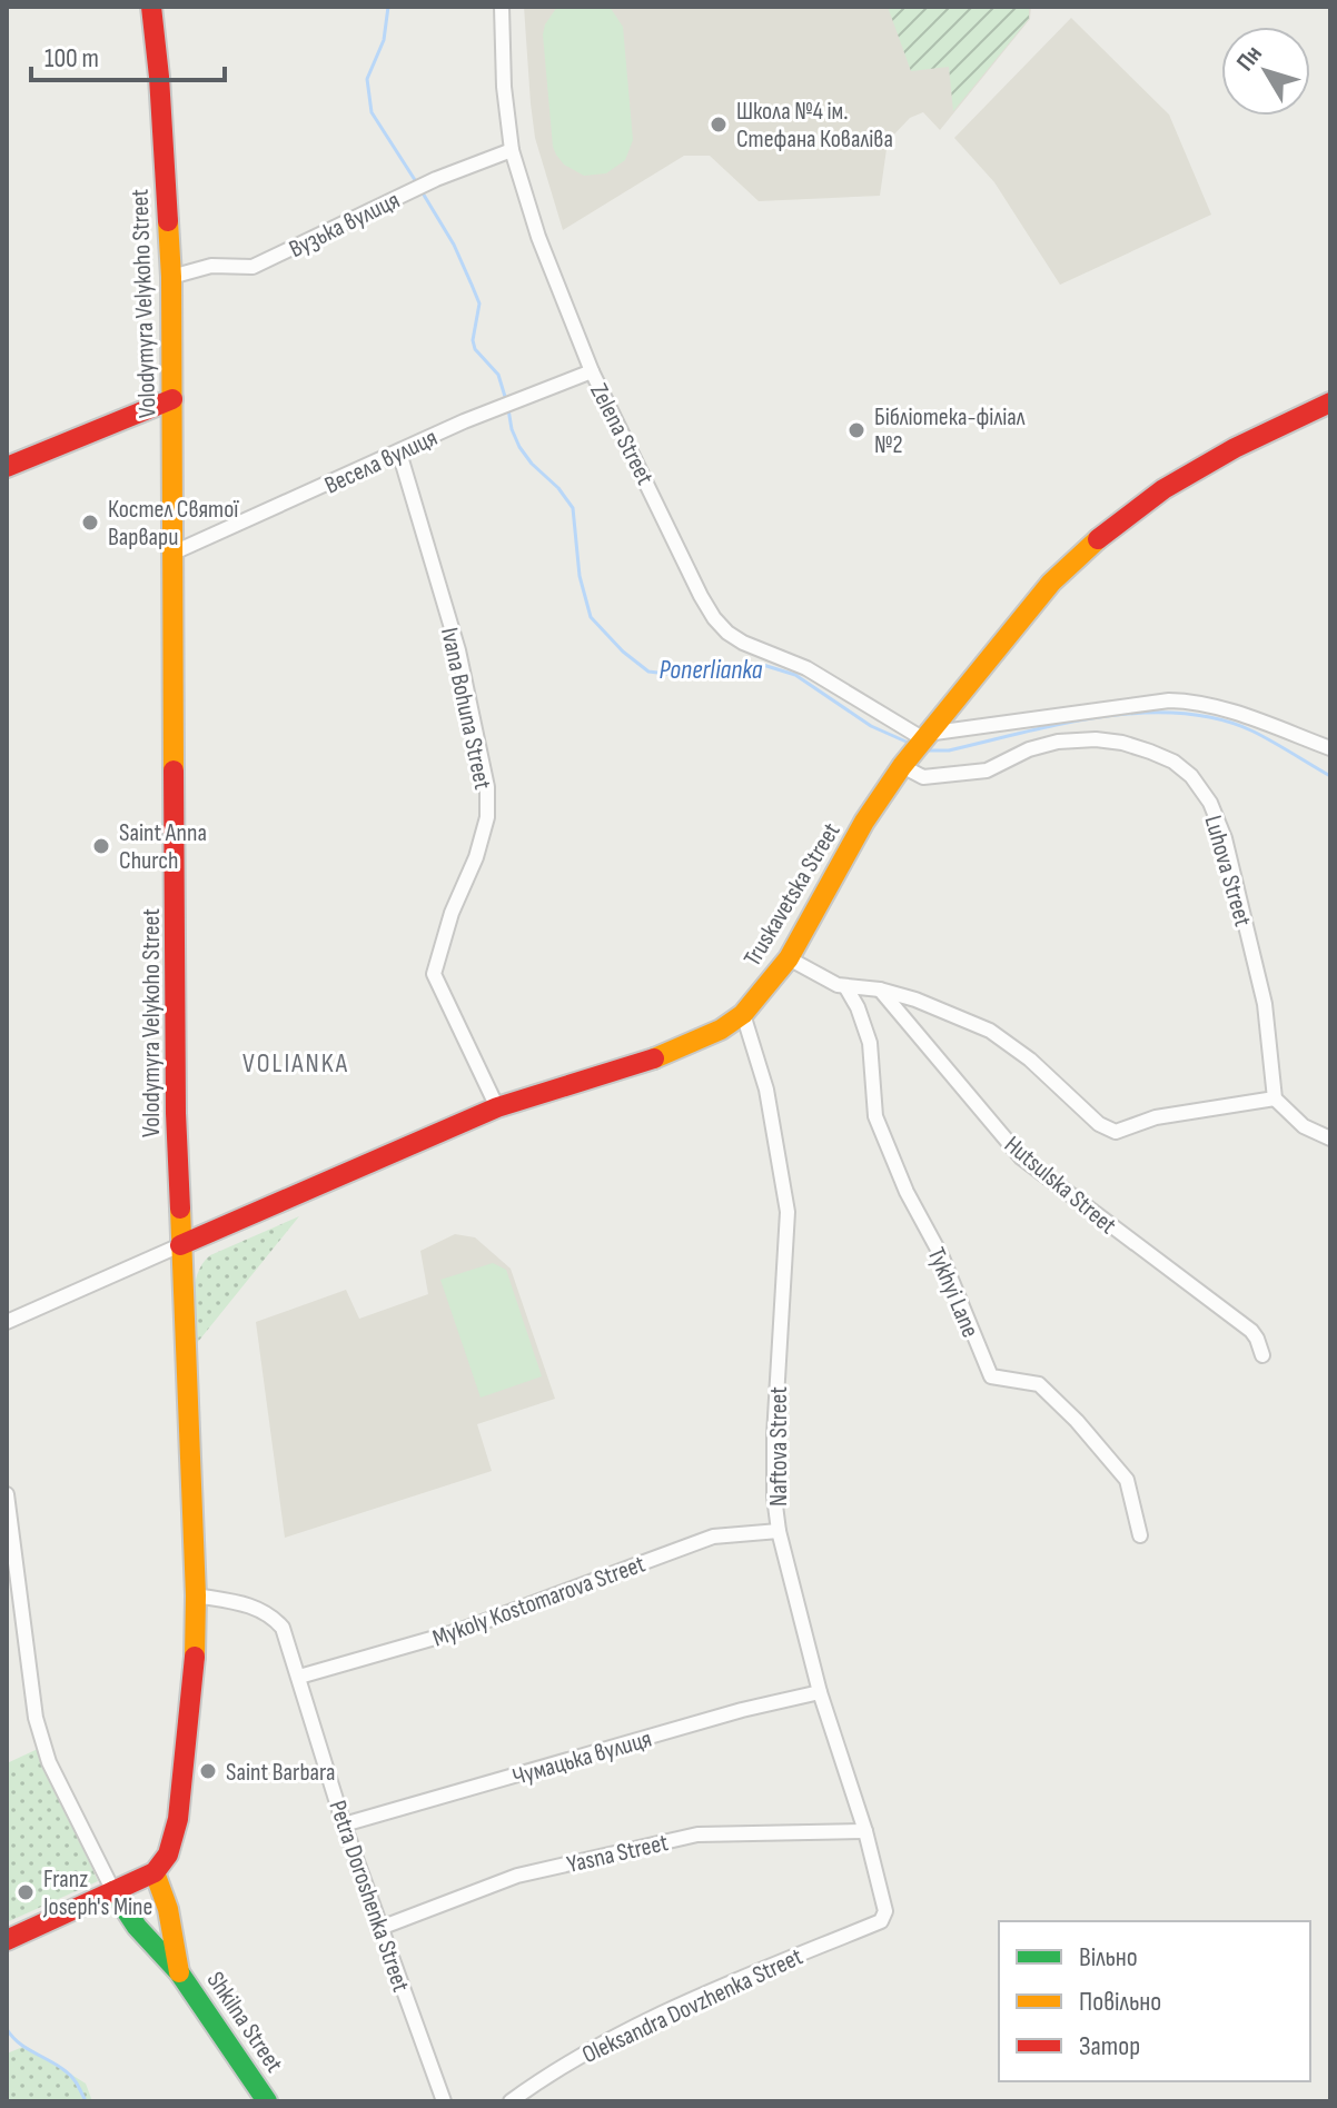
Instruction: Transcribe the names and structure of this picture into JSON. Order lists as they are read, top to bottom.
{
  "streets": {
    "main road": ["Volodymyra Velykoho Street", "Truskavetska Street", "Shkilna Street"],
    "street": [
      "Вузька вулиця",
      "Zelena Street",
      "Весела вулиця",
      "Ivana Bohuna Street",
      "Luhova Street",
      "Hutsulska Street",
      "Tykhyi Lane",
      "Naftova Street",
      "Mykoly Kostomarova Street",
      "Чумацька вулиця",
      "Yasna Street",
      "Petra Doroshenka Street",
      "Oleksandra Dovzhenka Street"
    ]
  },
  "crossings": [
    ["Вузька вулиця", "Volodymyra Velykoho Street"],
    ["Вузька вулиця", "Zelena Street"],
    ["Volodymyra Velykoho Street", "Весела вулиця"],
    ["Volodymyra Velykoho Street", "Truskavetska Street"],
    ["Volodymyra Velykoho Street", "Petra Doroshenka Street"],
    ["Volodymyra Velykoho Street", "Shkilna Street"],
    ["Zelena Street", "Весела вулиця"],
    ["Zelena Street", "Luhova Street"],
    ["Zelena Street", "Truskavetska Street"],
    ["Весела вулиця", "Ivana Bohuna Street"],
    ["Ivana Bohuna Street", "Truskavetska Street"],
    ["Luhova Street", "Truskavetska Street"],
    ["Truskavetska Street", "Naftova Street"],
    ["Naftova Street", "Mykoly Kostomarova Street"],
    ["Naftova Street", "Чумацька вулиця"],
    ["Naftova Street", "Yasna Street"],
    ["Naftova Street", "Oleksandra Dovzhenka Street"],
    ["Mykoly Kostomarova Street", "Petra Doroshenka Street"],
    ["Чумацька вулиця", "Petra Doroshenka Street"],
    ["Yasna Street", "Petra Doroshenka Street"]
  ],
  "districts": ["VOLIANKA"],
  "water": ["Ponerlianka"],
  "places": [
    "Школа №4 ім. Стефана Коваліва",
    "Бібліотека-філіал №2",
    "Костел Святої Варвари",
    "Saint Anna Church",
    "Saint Barbara",
    "Franz Joseph's Mine"
  ],
  "legend": ["Вільно", "Повільно", "Затор"],
  "scale_bar": "100 m",
  "north": "top left"
}
